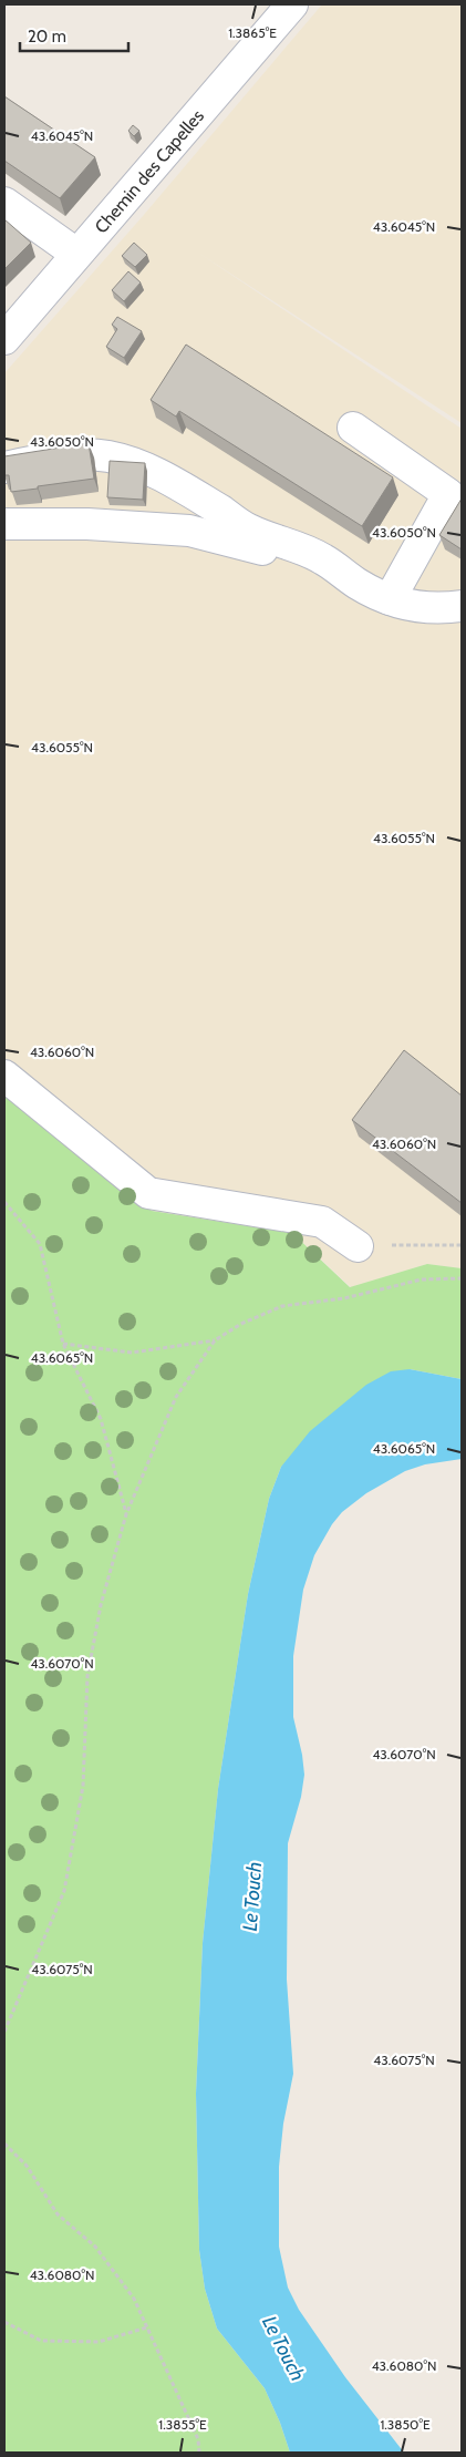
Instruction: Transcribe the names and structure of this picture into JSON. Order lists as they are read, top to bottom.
{
  "streets": {
    "street": ["Chemin des Capelles"]
  },
  "water": ["Le Touch"],
  "scale_bar": "20 m",
  "coordinates": [
    "1.3865°E",
    "43.6045°N",
    "43.6050°N",
    "43.6055°N",
    "43.6060°N",
    "43.6065°N",
    "43.6070°N",
    "43.6075°N",
    "43.6080°N",
    "1.3855°E",
    "1.3850°E"
  ]
}
